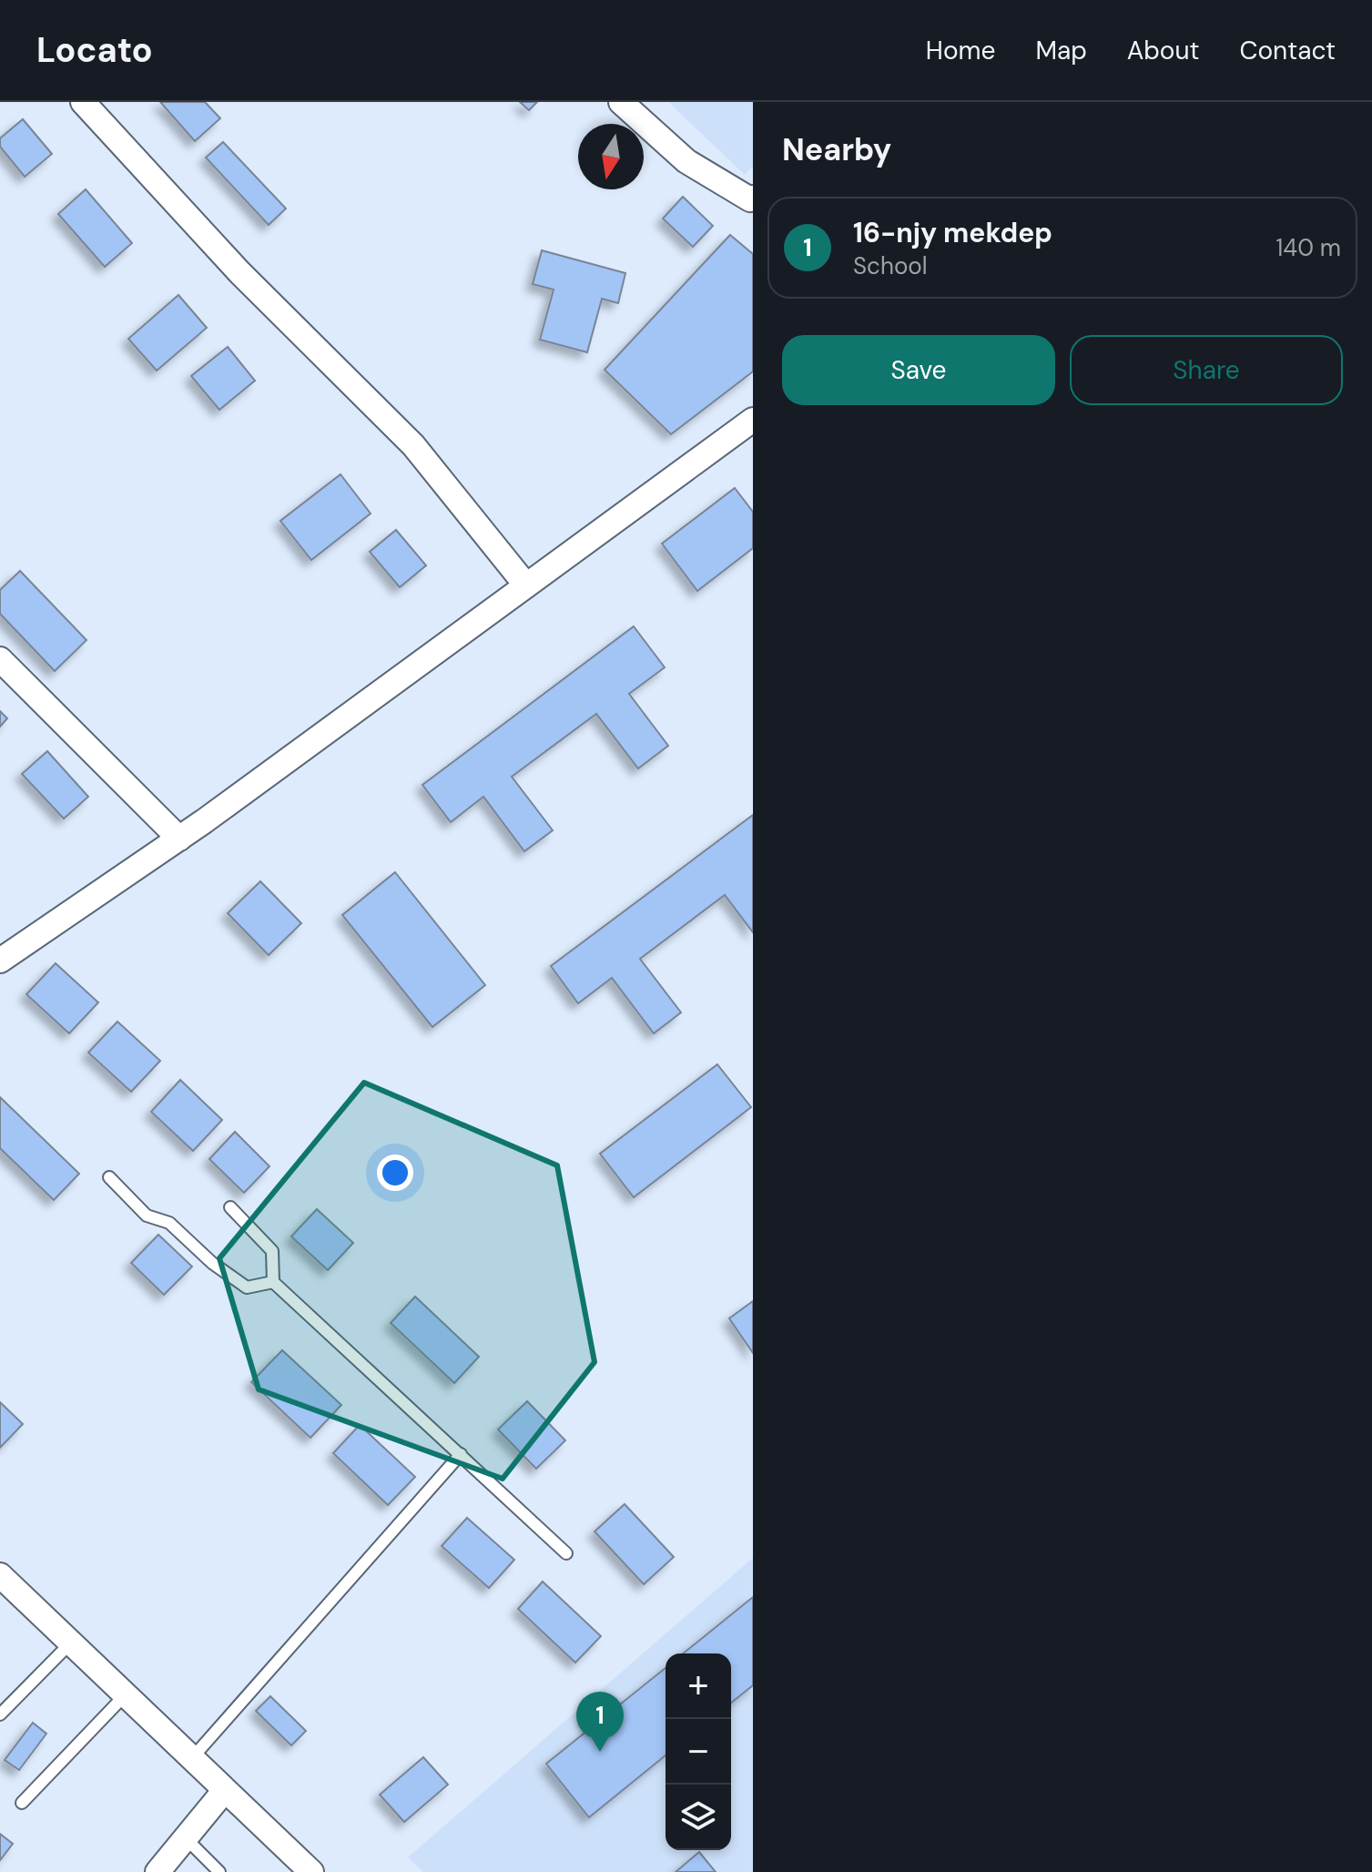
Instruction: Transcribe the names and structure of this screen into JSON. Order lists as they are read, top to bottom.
{
  "north": "bottom",
  "page": {
    "header": "Locato",
    "nav": [
      "Home",
      "Map",
      "About",
      "Contact"
    ],
    "heading": "Nearby",
    "list": [
      {
        "mark": "1",
        "name": "16-njy mekdep",
        "note": "School",
        "value": "140 m"
      }
    ],
    "buttons": ["Save", "Share"],
    "map_buttons": ["+", "−"],
    "pins": "1"
  }
}
